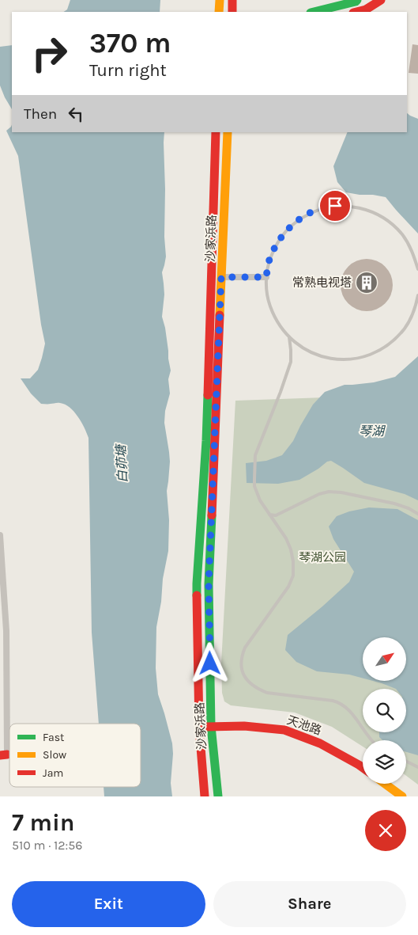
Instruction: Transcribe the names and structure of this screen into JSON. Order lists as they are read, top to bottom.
{
  "streets": {
    "main road": ["沙家浜路", "天池路"]
  },
  "crossings": [
    ["沙家浜路", "天池路"]
  ],
  "water": ["琴湖", "白茆塘"],
  "parks": ["琴湖公园"],
  "places": {
    "building": ["常熟电视塔"]
  },
  "legend": ["Fast", "Slow", "Jam"],
  "north": "top right",
  "page": {
    "turn": ["370 m", "Turn right"],
    "then": "Then",
    "heading": ["7 min", "510 m · 12:56"],
    "buttons": ["Exit", "Share"]
  }
}
